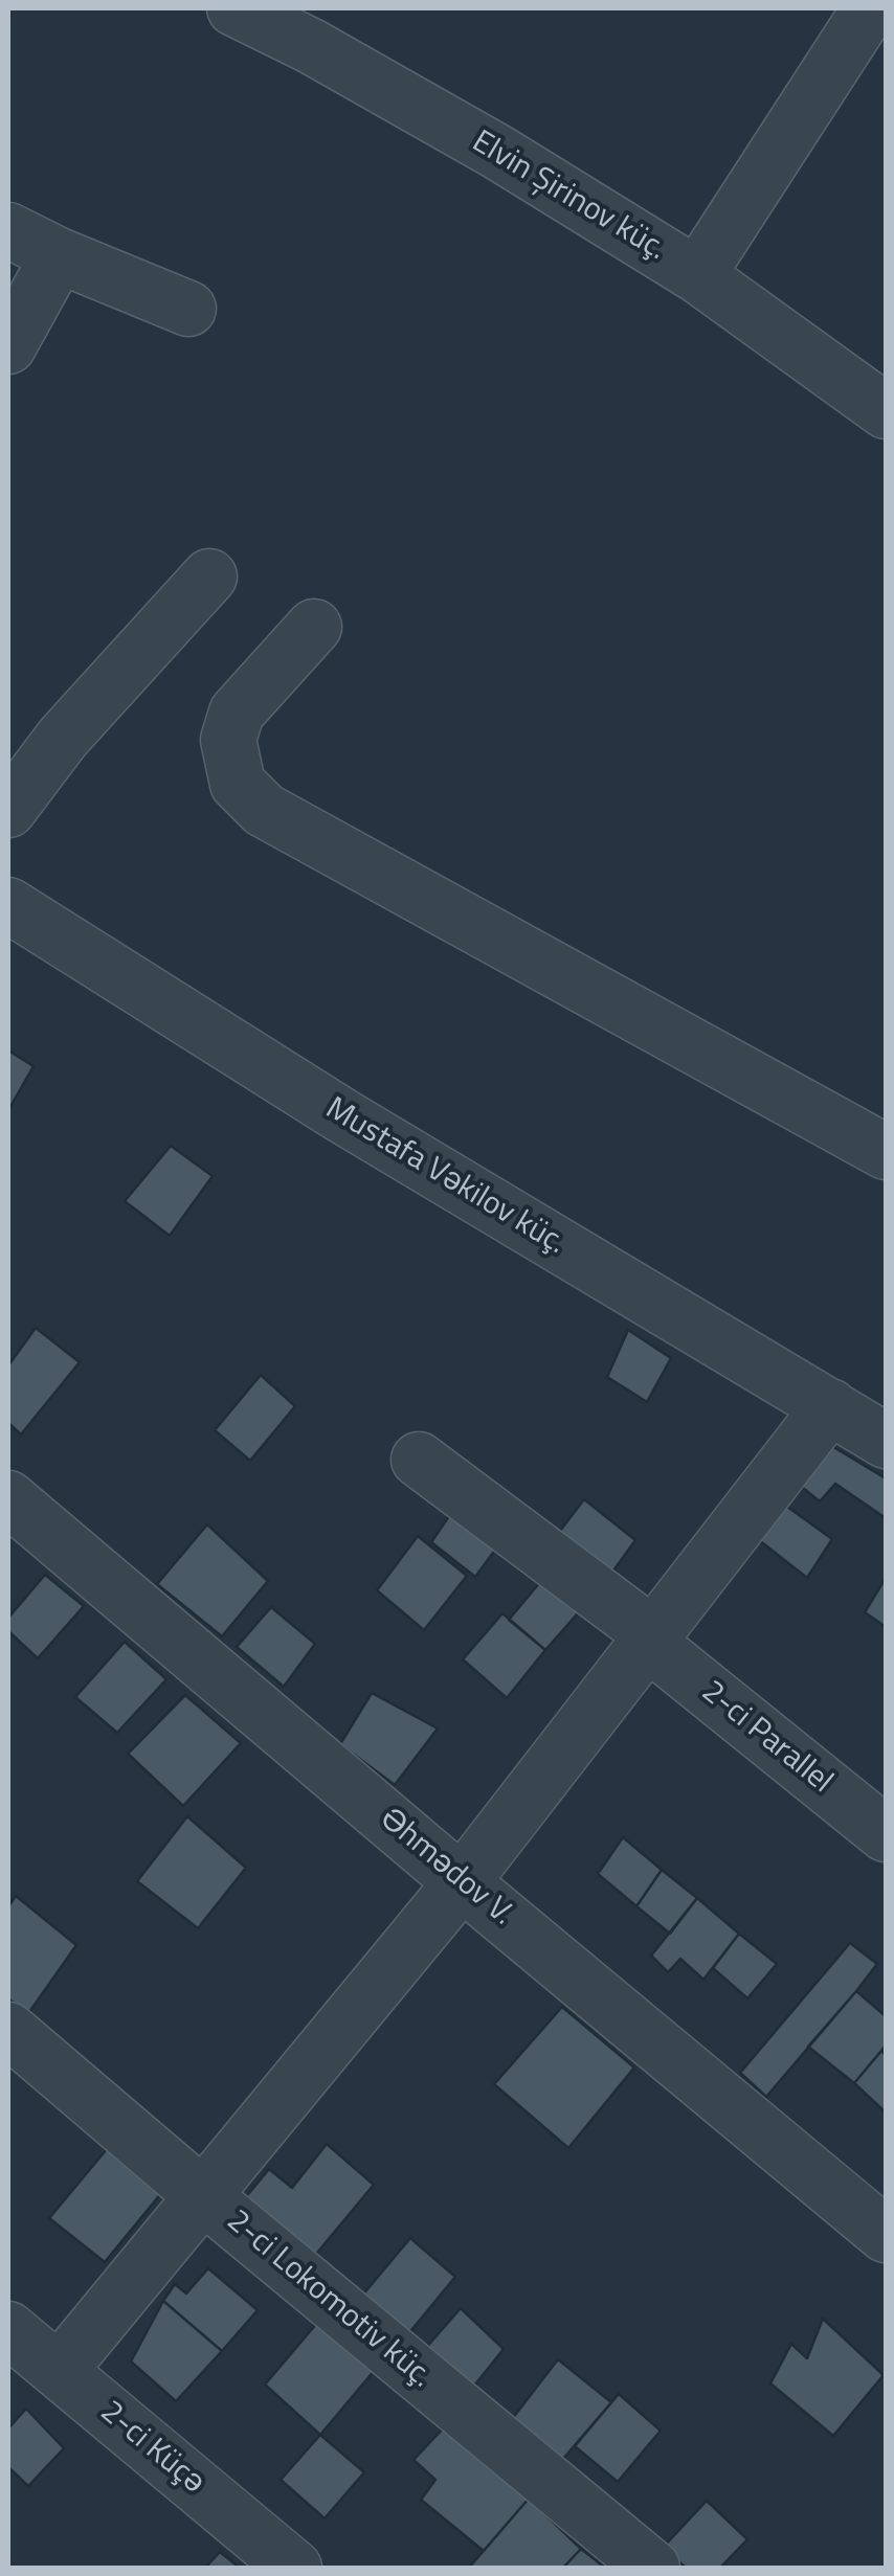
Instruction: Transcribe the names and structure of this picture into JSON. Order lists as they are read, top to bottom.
{
  "streets": {
    "street": [
      "Elvin Şirinov küç.",
      "Mustafa Vəkilov küç.",
      "2-ci Parallel",
      "Əhmədov V.",
      "2-ci Lokomotiv küç.",
      "2-ci Küçə"
    ]
  }
}
